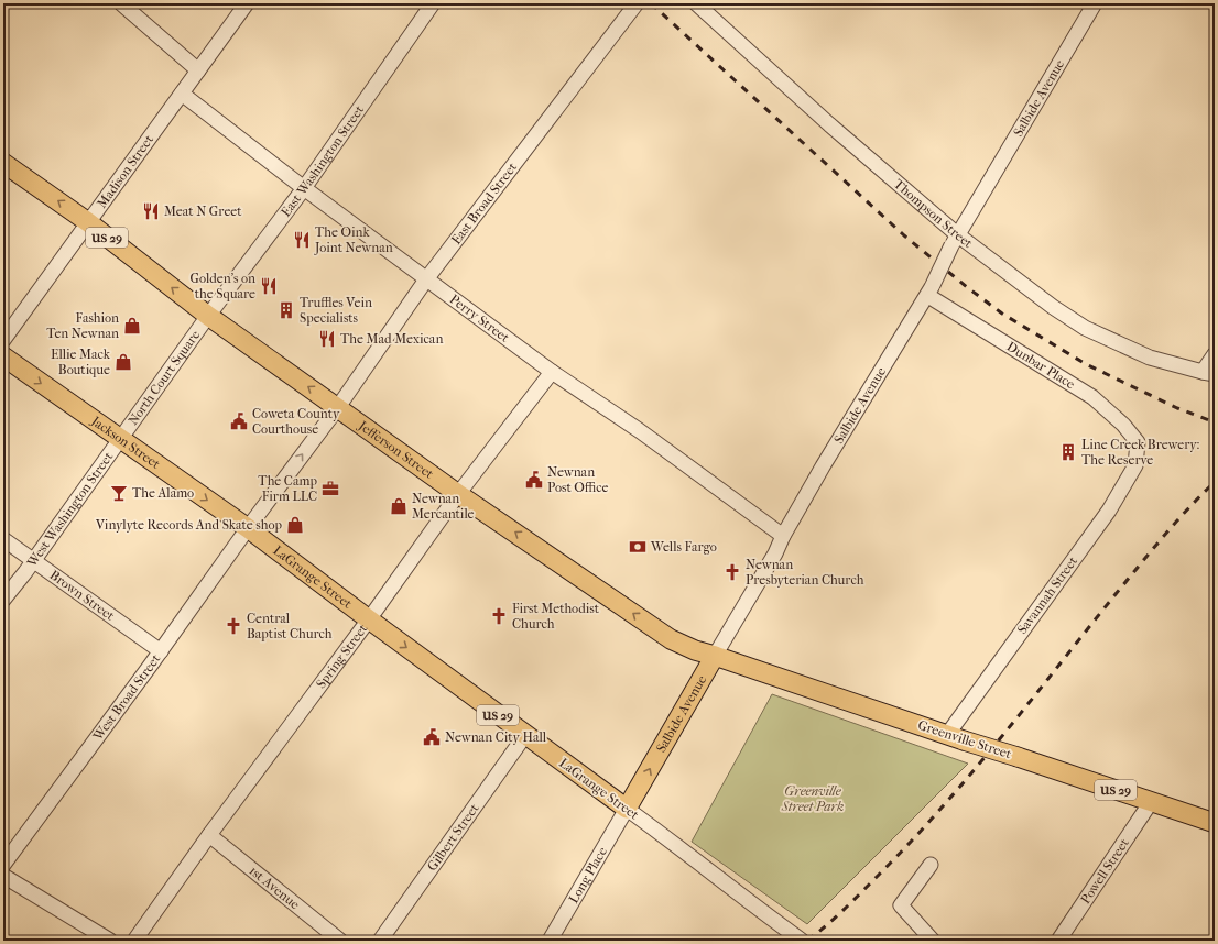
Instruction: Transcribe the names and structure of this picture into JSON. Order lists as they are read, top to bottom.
{
  "streets": {
    "main road": [
      "Salbide Avenue",
      "US 29",
      "Jackson Street",
      "Jefferson Street",
      "LaGrange Street",
      "Greenville Street"
    ],
    "street": [
      "East Washington Street",
      "Madison Street",
      "East Broad Street",
      "Thompson Street",
      "Perry Street",
      "Dunbar Place",
      "North Court Square",
      "West Washington Street",
      "Brown Street",
      "Savannah Street",
      "Spring Street",
      "West Broad Street",
      "Gilbert Street",
      "Powell Street",
      "Long Place",
      "1st Avenue"
    ]
  },
  "crossings": [
    ["Salbide Avenue", "Thompson Street"],
    ["Salbide Avenue", "Perry Street"],
    ["Salbide Avenue", "Dunbar Place"],
    ["Salbide Avenue", "Jefferson Street"],
    ["Salbide Avenue", "LaGrange Street"],
    ["Salbide Avenue", "Greenville Street"],
    ["Salbide Avenue", "Long Place"],
    ["East Washington Street", "Perry Street"],
    ["East Washington Street", "North Court Square"],
    ["East Washington Street", "Jefferson Street"],
    ["Madison Street", "Perry Street"],
    ["Madison Street", "Jefferson Street"],
    ["East Broad Street", "Perry Street"],
    ["East Broad Street", "Jefferson Street"],
    ["East Broad Street", "West Broad Street"],
    ["Perry Street", "Spring Street"],
    ["Dunbar Place", "Savannah Street"],
    ["North Court Square", "Jackson Street"],
    ["North Court Square", "Jefferson Street"],
    ["North Court Square", "West Washington Street"],
    ["Jackson Street", "West Washington Street"],
    ["Jackson Street", "LaGrange Street"],
    ["Jackson Street", "West Broad Street"],
    ["Jefferson Street", "Spring Street"],
    ["Jefferson Street", "West Broad Street"],
    ["Jefferson Street", "Greenville Street"],
    ["West Washington Street", "Brown Street"],
    ["LaGrange Street", "Spring Street"],
    ["LaGrange Street", "West Broad Street"],
    ["LaGrange Street", "Gilbert Street"],
    ["LaGrange Street", "Long Place"],
    ["Brown Street", "West Broad Street"],
    ["Savannah Street", "Greenville Street"],
    ["Spring Street", "1st Avenue"],
    ["Greenville Street", "Powell Street"]
  ],
  "one_way": ["Jackson Street", "Jefferson Street"],
  "parks": ["Greenville Street Park"],
  "places": {
    "restaurant": [
      "Meat N Greet",
      "The Oink Joint Newnan",
      "Golden's on the Square",
      "The Mad Mexican"
    ],
    "building": ["Truffles Vein Specialists", "Line Creek Brewery: The Reserve"],
    "shop": [
      "Fashion Ten Newnan",
      "Ellie Mack Boutique",
      "Newnan Mercantile",
      "Vinylyte Records And Skate shop"
    ],
    "public building": ["Coweta County Courthouse", "Newnan Post Office", "Newnan City Hall"],
    "office": ["The Camp Firm LLC"],
    "bar": ["The Alamo"],
    "bank": ["Wells Fargo"],
    "church": ["Newnan Presbyterian Church", "First Methodist Church", "Central Baptist Church"]
  }
}
